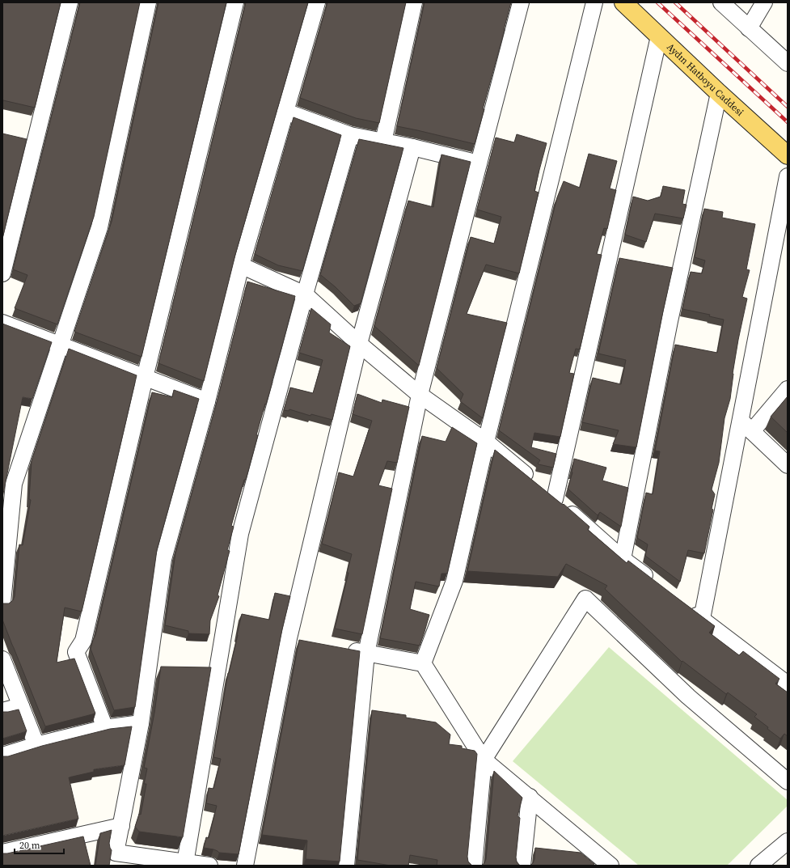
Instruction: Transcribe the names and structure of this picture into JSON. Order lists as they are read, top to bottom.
{
  "streets": {
    "main road": ["Aydın Hatboyu Caddesi"]
  },
  "scale_bar": "20 m"
}
